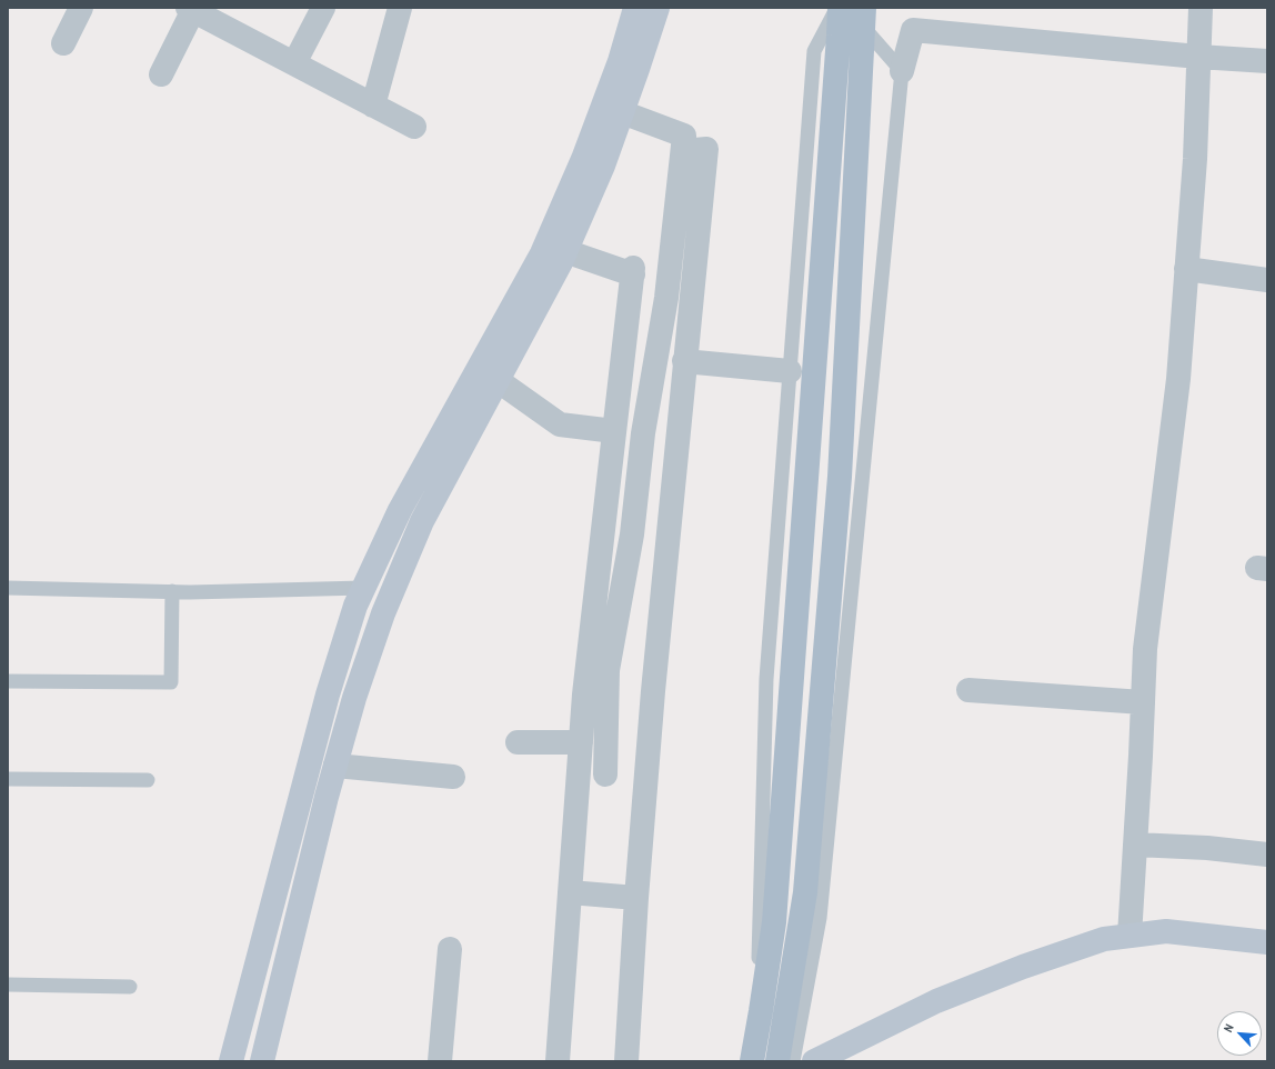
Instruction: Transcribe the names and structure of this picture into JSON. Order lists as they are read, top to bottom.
{
  "north": "top left"
}
